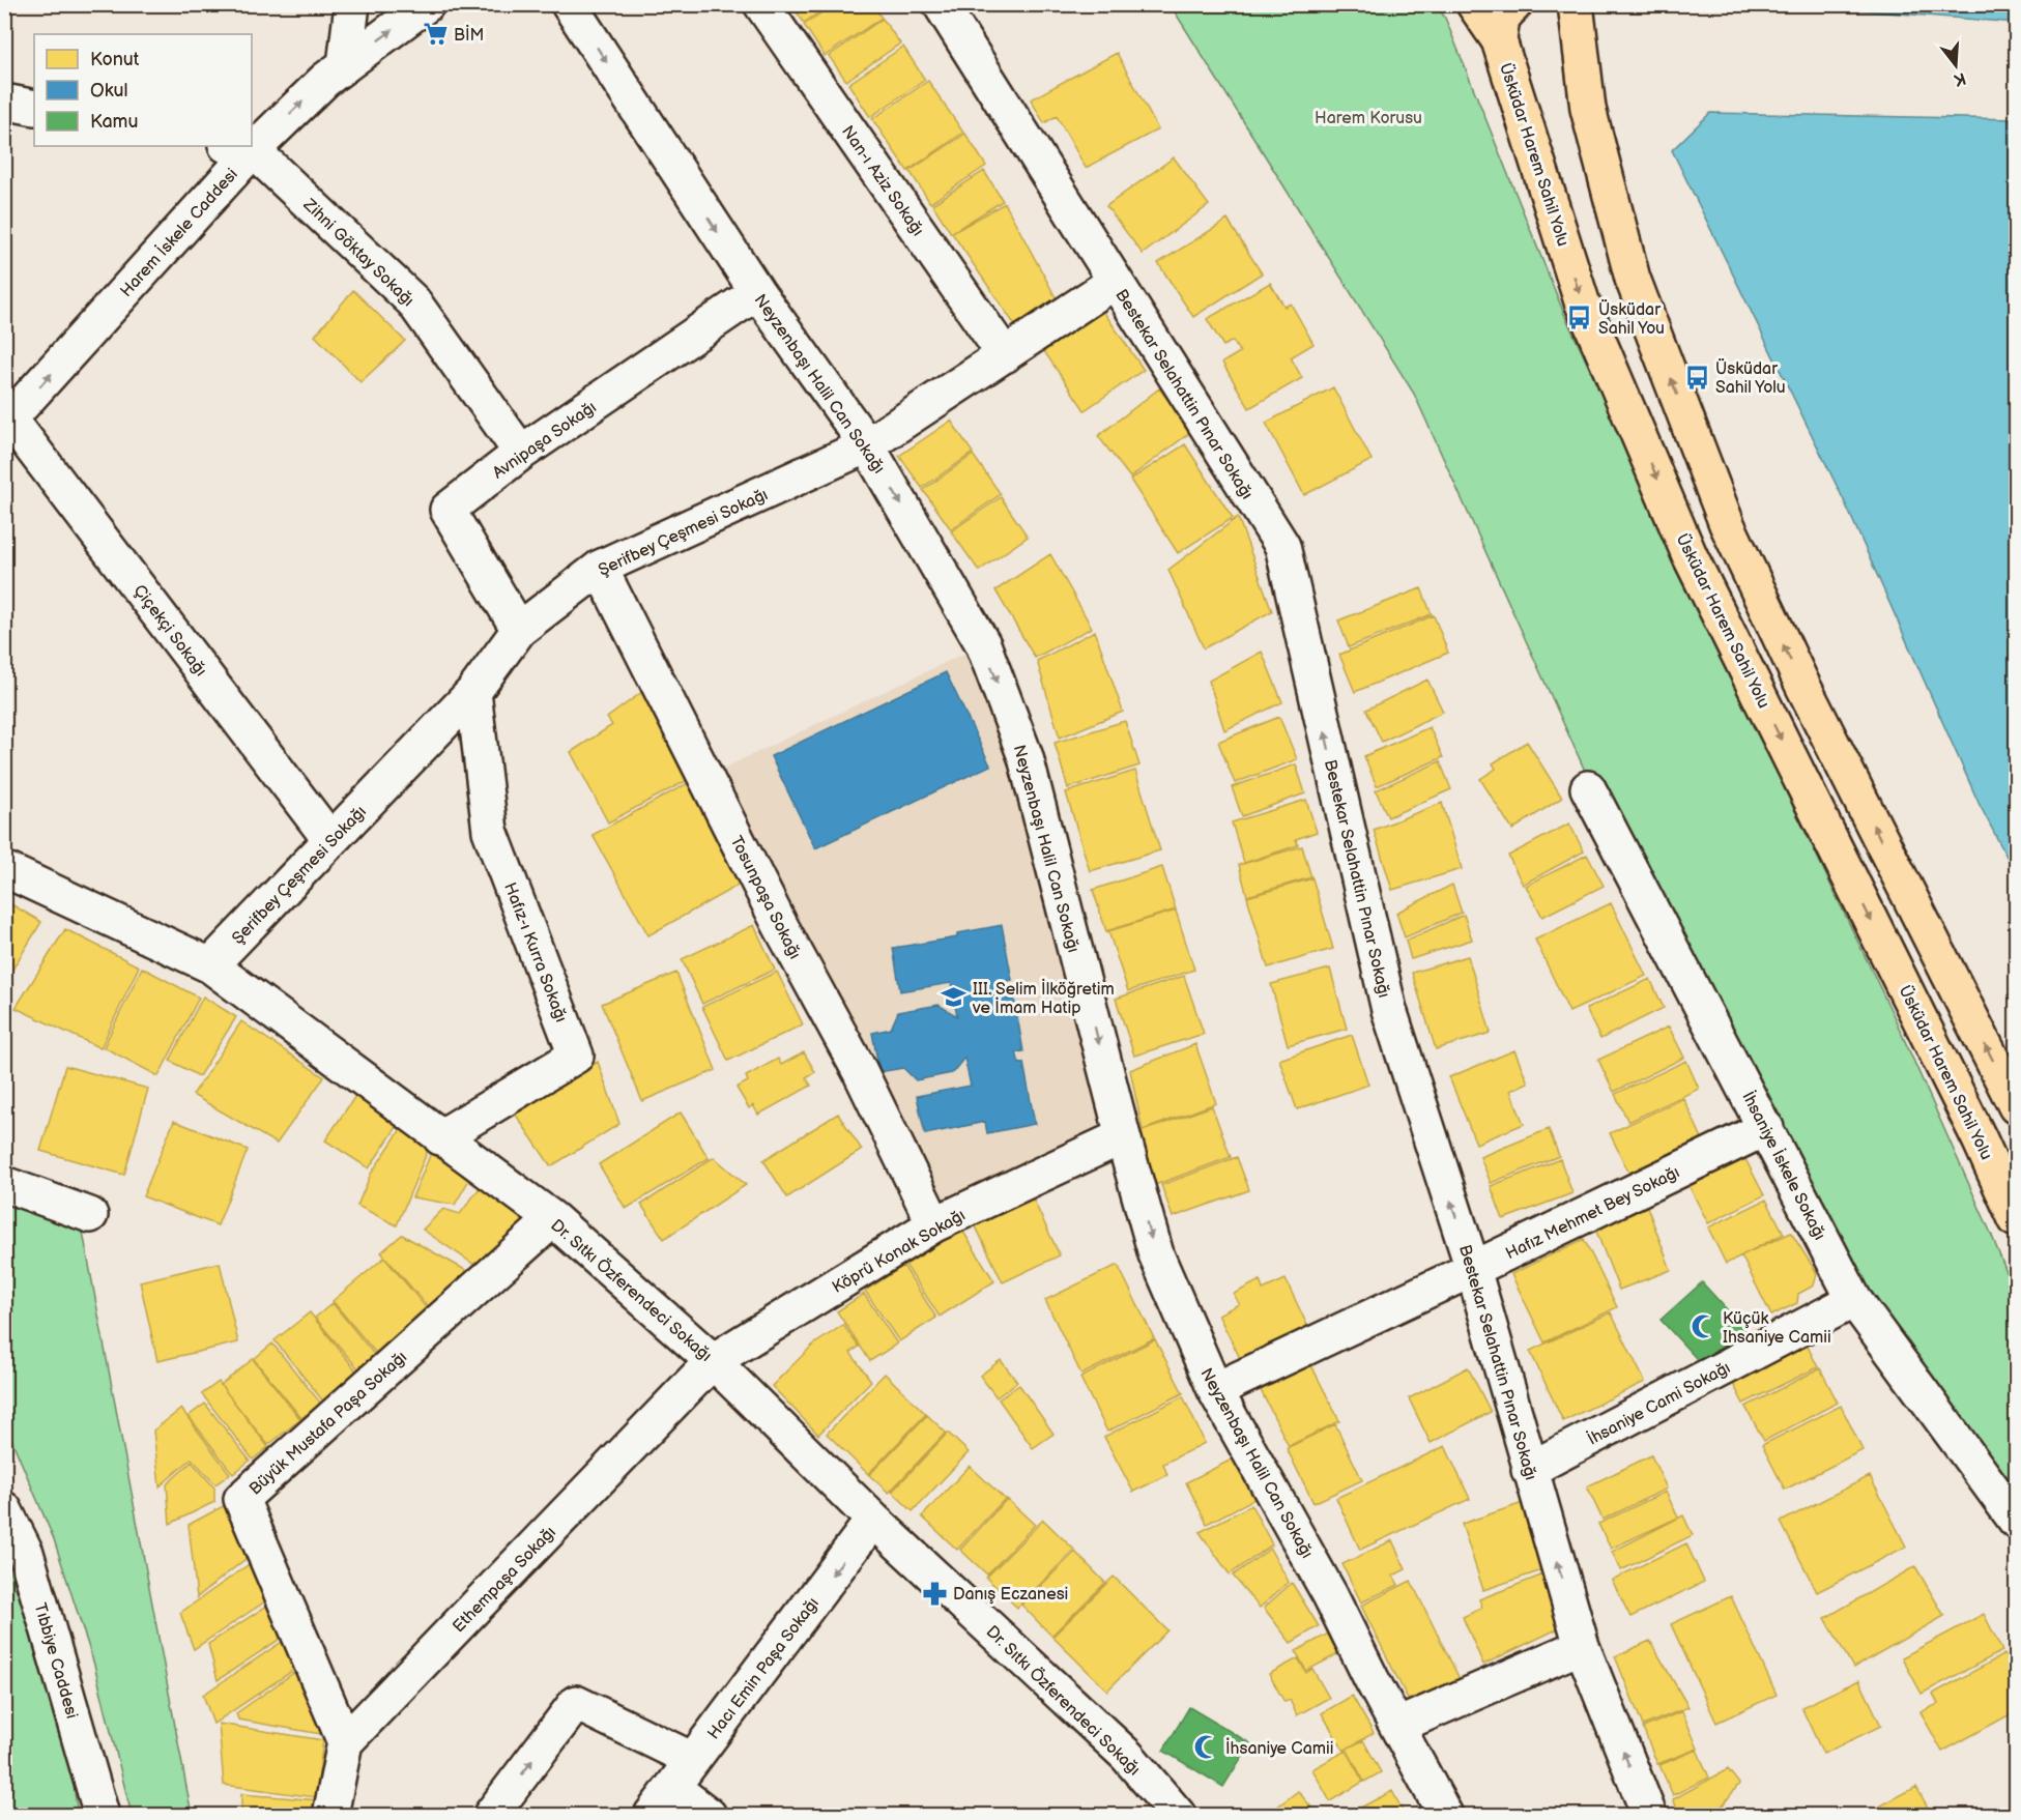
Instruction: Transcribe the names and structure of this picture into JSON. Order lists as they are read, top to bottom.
{
  "streets": {
    "main road": ["Üsküdar Harem Sahil Yolu"],
    "street": [
      "Nan-ı Aziz Sokağı",
      "Harem İskele Caddesi",
      "Zihni Göktay Sokağı",
      "Neyzenbaşı Halil Can Sokağı",
      "Bestekar Selahattin Pınar Sokağı",
      "Avnipaşa Sokağı",
      "Şerifbey Çeşmesi Sokağı",
      "Çiçekçi Sokağı",
      "Tosunpaşa Sokağı",
      "Hafız-ı Kurra Sokağı",
      "İhsaniye İskele Sokağı",
      "Hafız Mehmet Bey Sokağı",
      "Köprü Konak Sokağı",
      "Dr. Sıtkı Özferendeci Sokağı",
      "İhsaniye Cami Sokağı",
      "Büyük Mustafa Paşa Sokağı",
      "Ethempaşa Sokağı",
      "Tıbbiye Caddesi",
      "Hacı Emin Paşa Sokağı"
    ]
  },
  "crossings": [
    ["Nan-ı Aziz Sokağı", "Şerifbey Çeşmesi Sokağı"],
    ["Harem İskele Caddesi", "Zihni Göktay Sokağı"],
    ["Harem İskele Caddesi", "Çiçekçi Sokağı"],
    ["Zihni Göktay Sokağı", "Avnipaşa Sokağı"],
    ["Neyzenbaşı Halil Can Sokağı", "Avnipaşa Sokağı"],
    ["Neyzenbaşı Halil Can Sokağı", "Şerifbey Çeşmesi Sokağı"],
    ["Neyzenbaşı Halil Can Sokağı", "Hafız Mehmet Bey Sokağı"],
    ["Neyzenbaşı Halil Can Sokağı", "Köprü Konak Sokağı"],
    ["Bestekar Selahattin Pınar Sokağı", "Şerifbey Çeşmesi Sokağı"],
    ["Bestekar Selahattin Pınar Sokağı", "Hafız Mehmet Bey Sokağı"],
    ["Bestekar Selahattin Pınar Sokağı", "İhsaniye Cami Sokağı"],
    ["Avnipaşa Sokağı", "Şerifbey Çeşmesi Sokağı"],
    ["Şerifbey Çeşmesi Sokağı", "Çiçekçi Sokağı"],
    ["Şerifbey Çeşmesi Sokağı", "Tosunpaşa Sokağı"],
    ["Şerifbey Çeşmesi Sokağı", "Hafız-ı Kurra Sokağı"],
    ["Şerifbey Çeşmesi Sokağı", "Dr. Sıtkı Özferendeci Sokağı"],
    ["Tosunpaşa Sokağı", "Köprü Konak Sokağı"],
    ["Hafız-ı Kurra Sokağı", "Dr. Sıtkı Özferendeci Sokağı"],
    ["İhsaniye İskele Sokağı", "Hafız Mehmet Bey Sokağı"],
    ["İhsaniye İskele Sokağı", "İhsaniye Cami Sokağı"],
    ["Köprü Konak Sokağı", "Dr. Sıtkı Özferendeci Sokağı"],
    ["Köprü Konak Sokağı", "Ethempaşa Sokağı"],
    ["Dr. Sıtkı Özferendeci Sokağı", "Büyük Mustafa Paşa Sokağı"],
    ["Dr. Sıtkı Özferendeci Sokağı", "Ethempaşa Sokağı"],
    ["Dr. Sıtkı Özferendeci Sokağı", "Hacı Emin Paşa Sokağı"],
    ["Büyük Mustafa Paşa Sokağı", "Ethempaşa Sokağı"]
  ],
  "one_way": [
    "Harem İskele Caddesi",
    "Neyzenbaşı Halil Can Sokağı",
    "Bestekar Selahattin Pınar Sokağı",
    "Hacı Emin Paşa Sokağı"
  ],
  "parks": ["Harem Korusu"],
  "places": {
    "supermarket": ["BİM"],
    "bus stop": ["Üsküdar Sahil You", "Üsküdar Sahil Yolu"],
    "school or university": ["III. Selim İlköğretim ve İmam Hatip"],
    "mosque": ["Küçük Ihsaniye Camii", "İhsaniye Camii"],
    "pharmacy": ["Danış Eczanesi"]
  },
  "legend": ["Konut", "Okul", "Kamu"],
  "north": "bottom"
}
